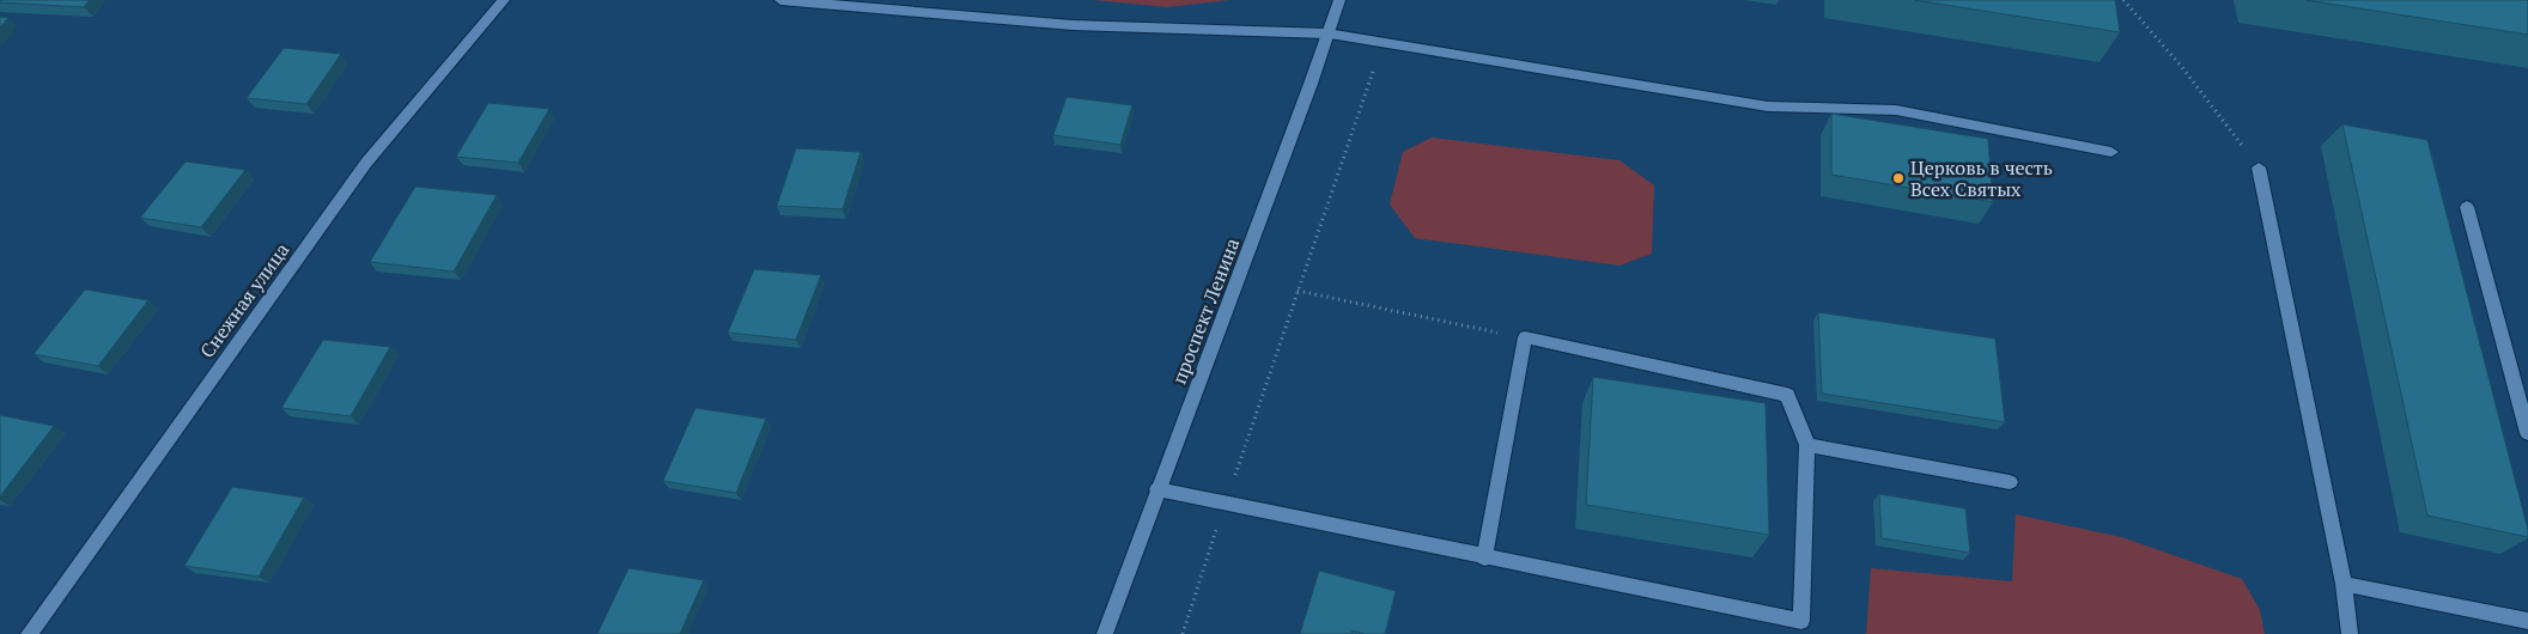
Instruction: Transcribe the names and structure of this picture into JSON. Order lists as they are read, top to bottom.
{
  "streets": {
    "street": ["Снежная улица", "проспект Ленина"]
  },
  "places": ["Церковь в честь Всех Святых"]
}
